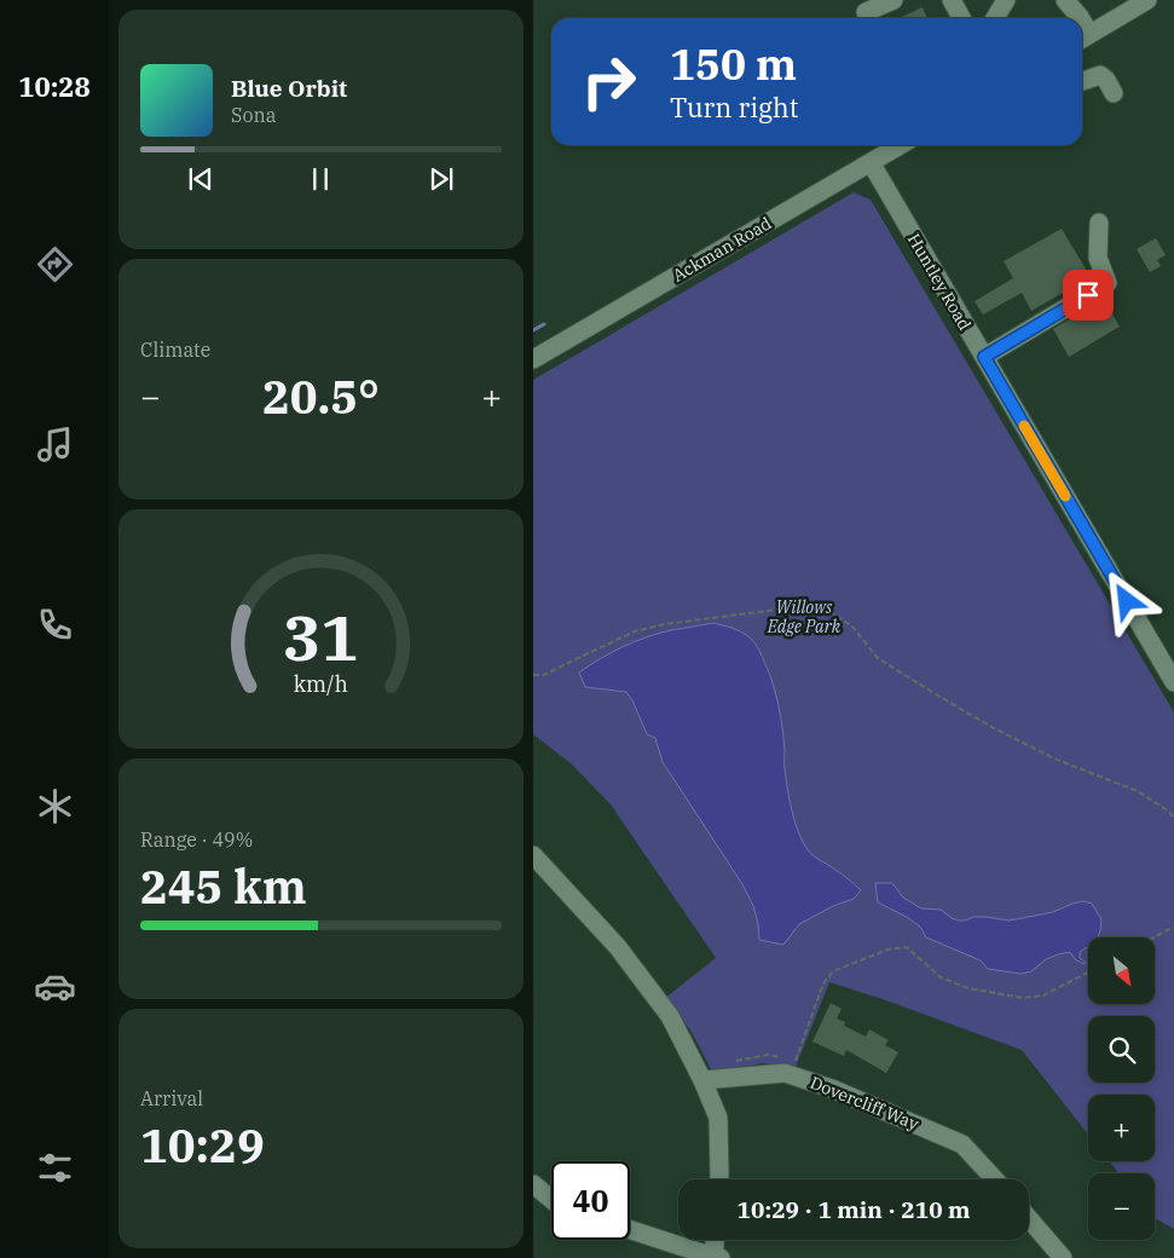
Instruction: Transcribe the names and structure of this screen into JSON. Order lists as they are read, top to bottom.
{
  "streets": {
    "street": ["Ackman Road", "Huntley Road", "Dovercliff Way"]
  },
  "crossings": [
    ["Ackman Road", "Huntley Road"]
  ],
  "parks": ["Willows Edge Park"],
  "north": "bottom right",
  "page": {
    "tabs": "10:28",
    "turn": ["150 m", "Turn right"],
    "song": ["Blue Orbit", "Sona"],
    "tile": [
      "Climate",
      ["Range · 49%", "245 km"],
      ["Arrival", "10:29"]
    ],
    "heat": ["−", "20.5°", "+"],
    "map_buttons": ["+", "−"],
    "limit": "40",
    "trip": "10:29 · 1 min · 210 m",
    "gauge": ["31", "km/h"]
  }
}
